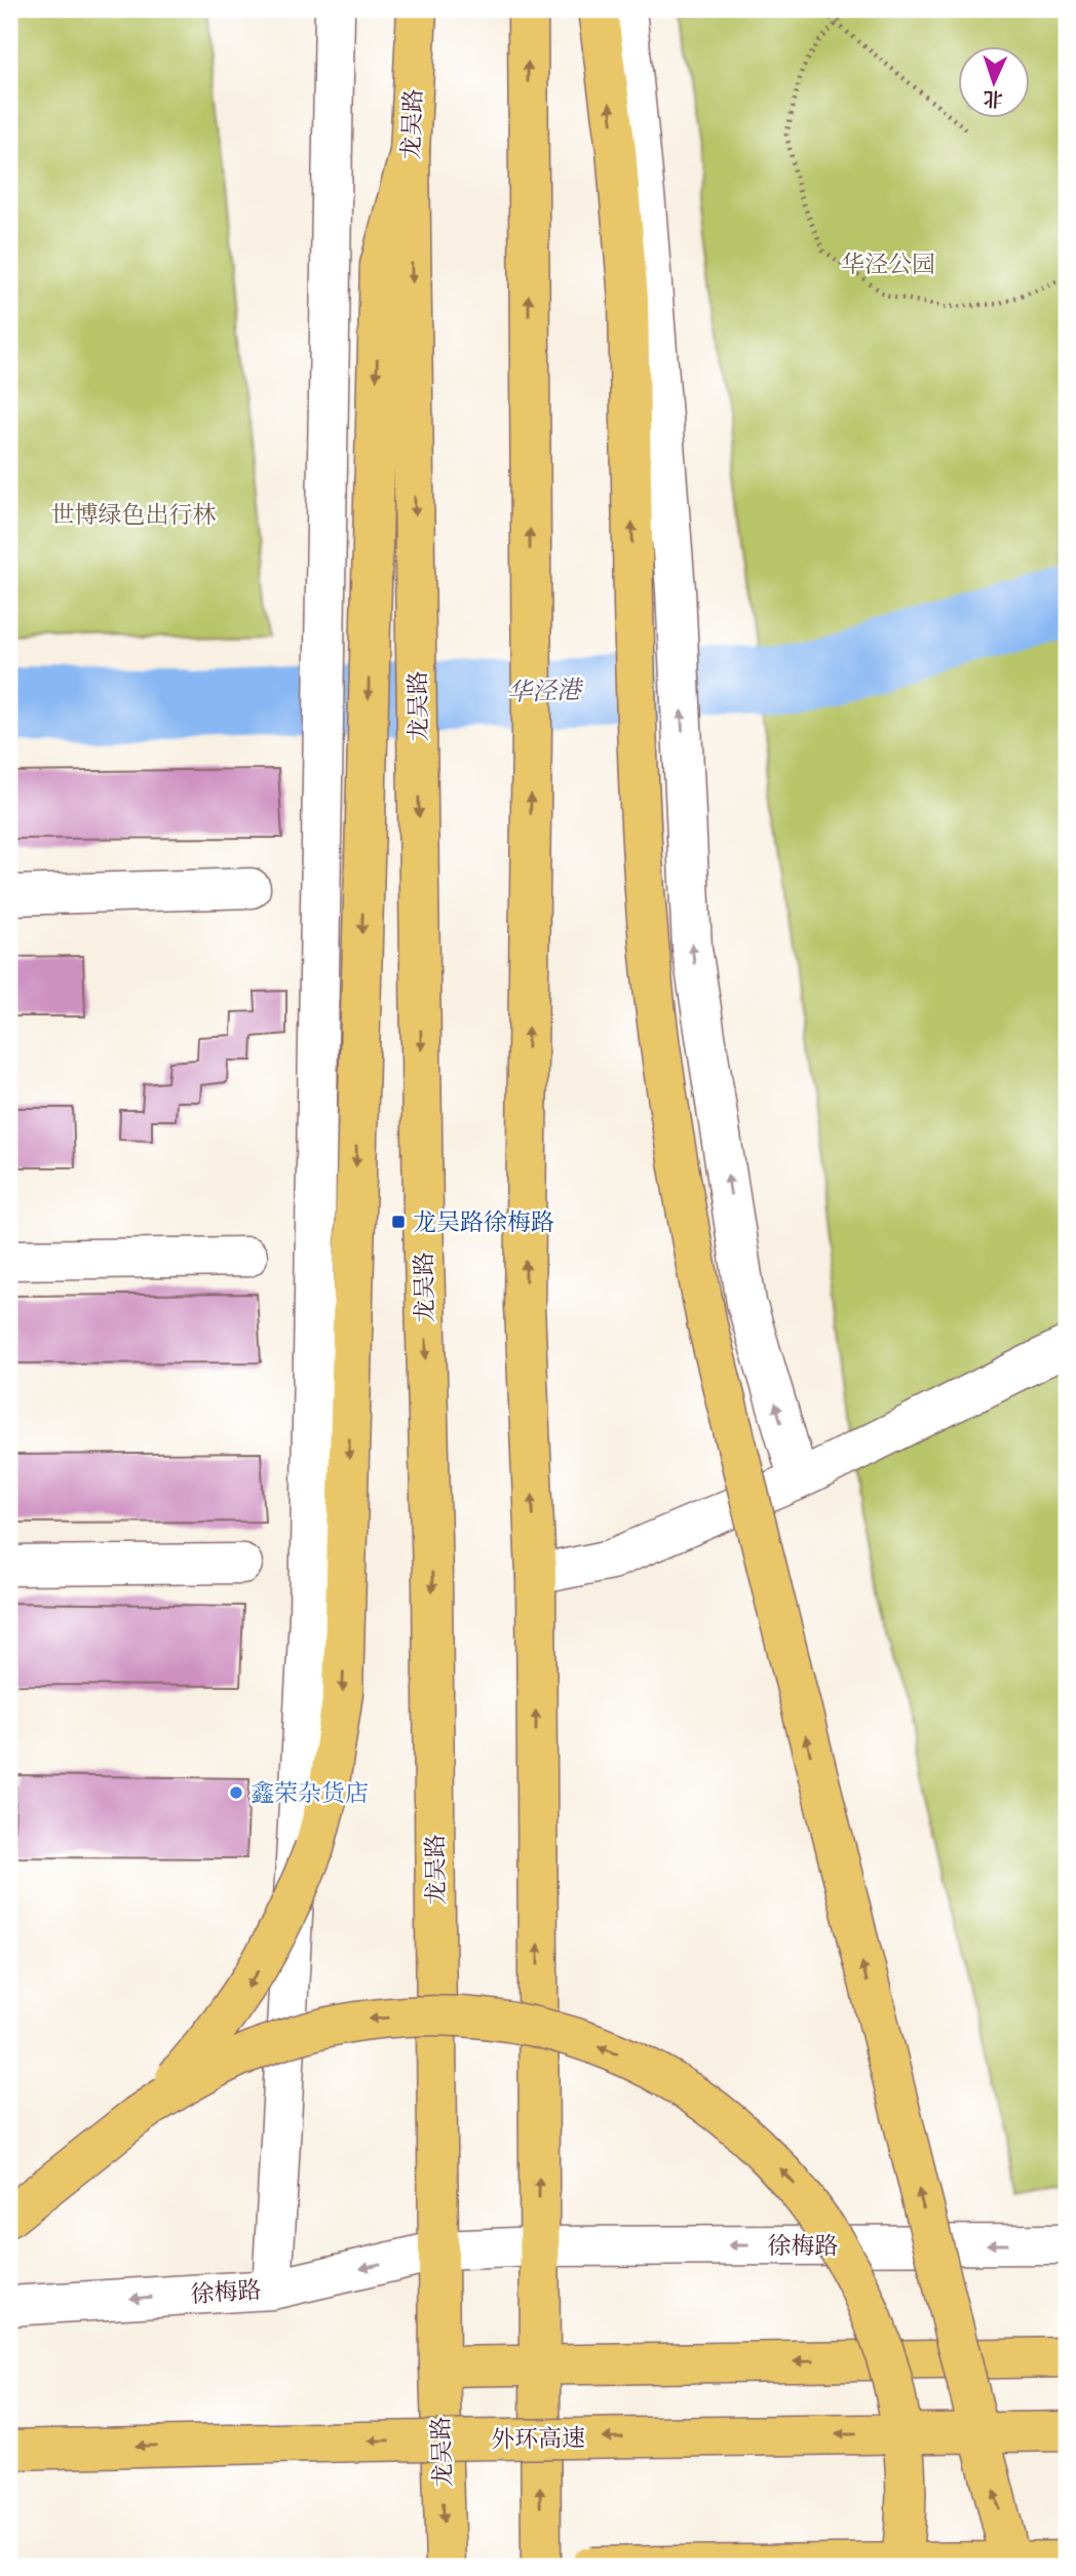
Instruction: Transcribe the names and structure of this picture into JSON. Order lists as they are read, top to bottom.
{
  "streets": {
    "main road": ["龙吴路", "外环高速"],
    "street": ["徐梅路"]
  },
  "crossings": [
    ["龙吴路", "徐梅路"]
  ],
  "one_way": ["徐梅路"],
  "water": ["华泾港"],
  "parks": ["华泾公园", "世博绿色出行林"],
  "places": {
    "transit": ["龙吴路徐梅路"],
    "other": ["鑫荣杂货店"]
  },
  "north": "bottom"
}
